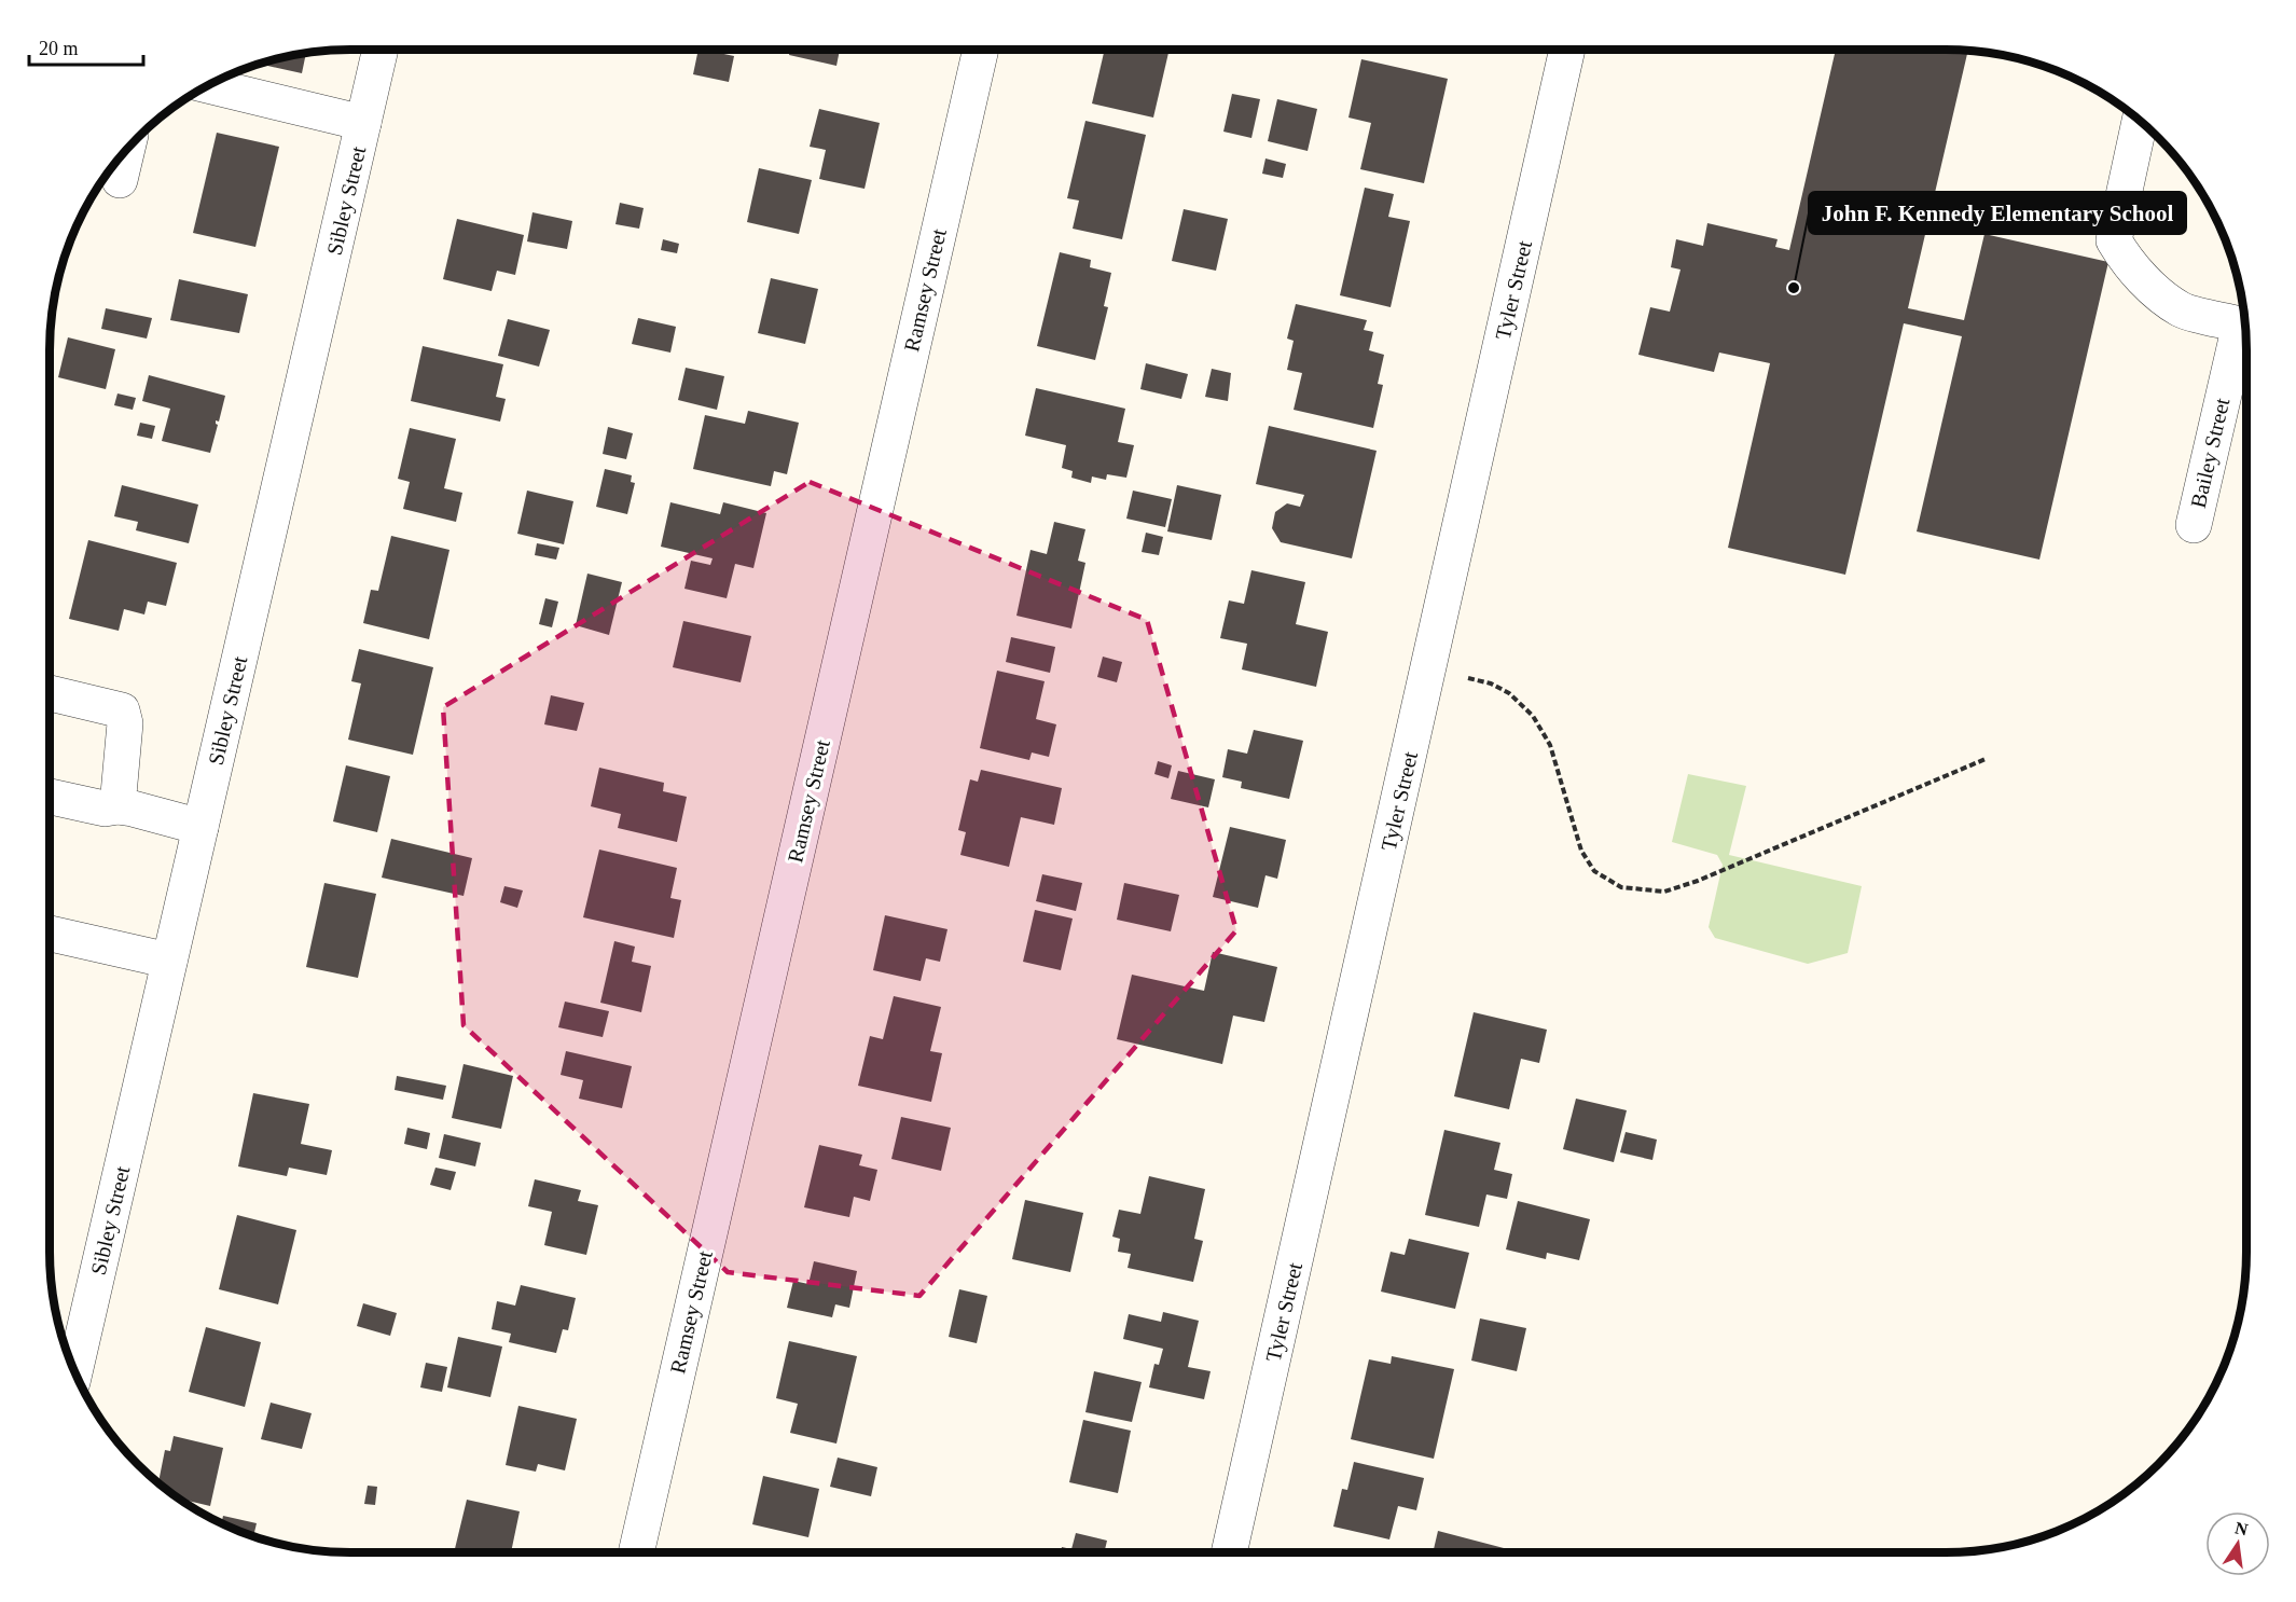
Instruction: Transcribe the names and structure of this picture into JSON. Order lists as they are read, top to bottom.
{
  "streets": {
    "street": [
      "Sibley Street",
      "Ramsey Street",
      "Tyler Street",
      "Bailey Street"
    ]
  },
  "places": ["John F. Kennedy Elementary School"],
  "scale_bar": "20 m",
  "north": "top"
}
